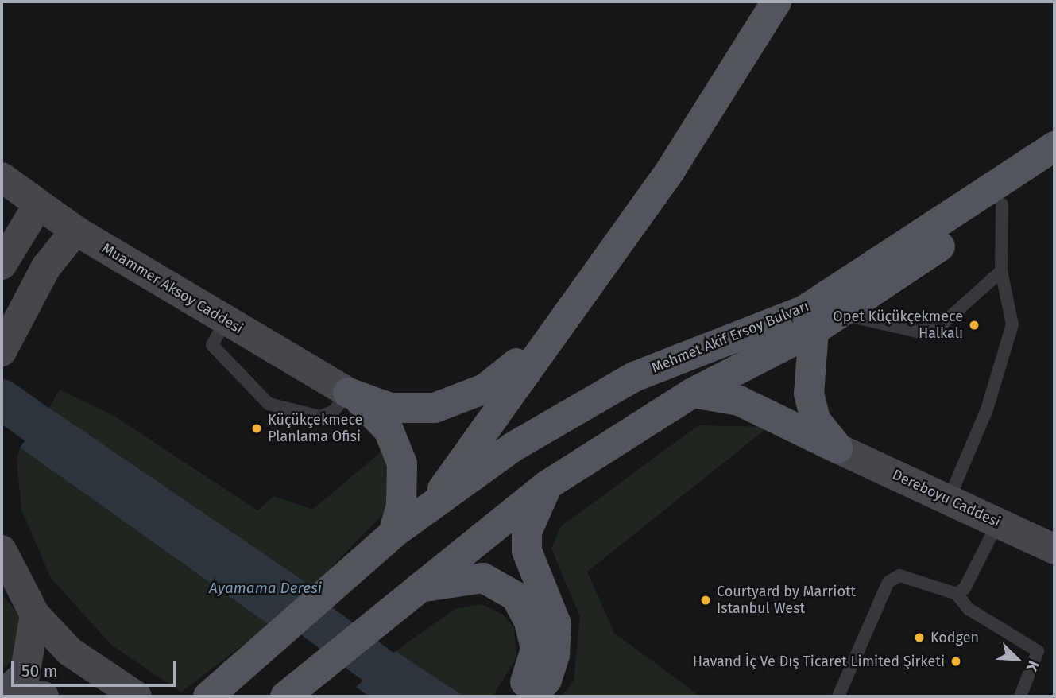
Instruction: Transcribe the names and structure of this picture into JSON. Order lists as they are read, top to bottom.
{
  "streets": {
    "main road": ["Muammer Aksoy Caddesi", "Mehmet Akif Ersoy Bulvarı", "Dereboyu Caddesi"]
  },
  "water": ["Ayamama Deresi"],
  "places": [
    "Opet Küçükçekmece Halkalı",
    "Küçükçekmece Planlama Ofisi",
    "Courtyard by Marriott Istanbul West",
    "Kodgen",
    "Havand İç Ve Dış Ticaret Limited Şirketi"
  ],
  "scale_bar": "50 m",
  "north": "bottom right"
}
